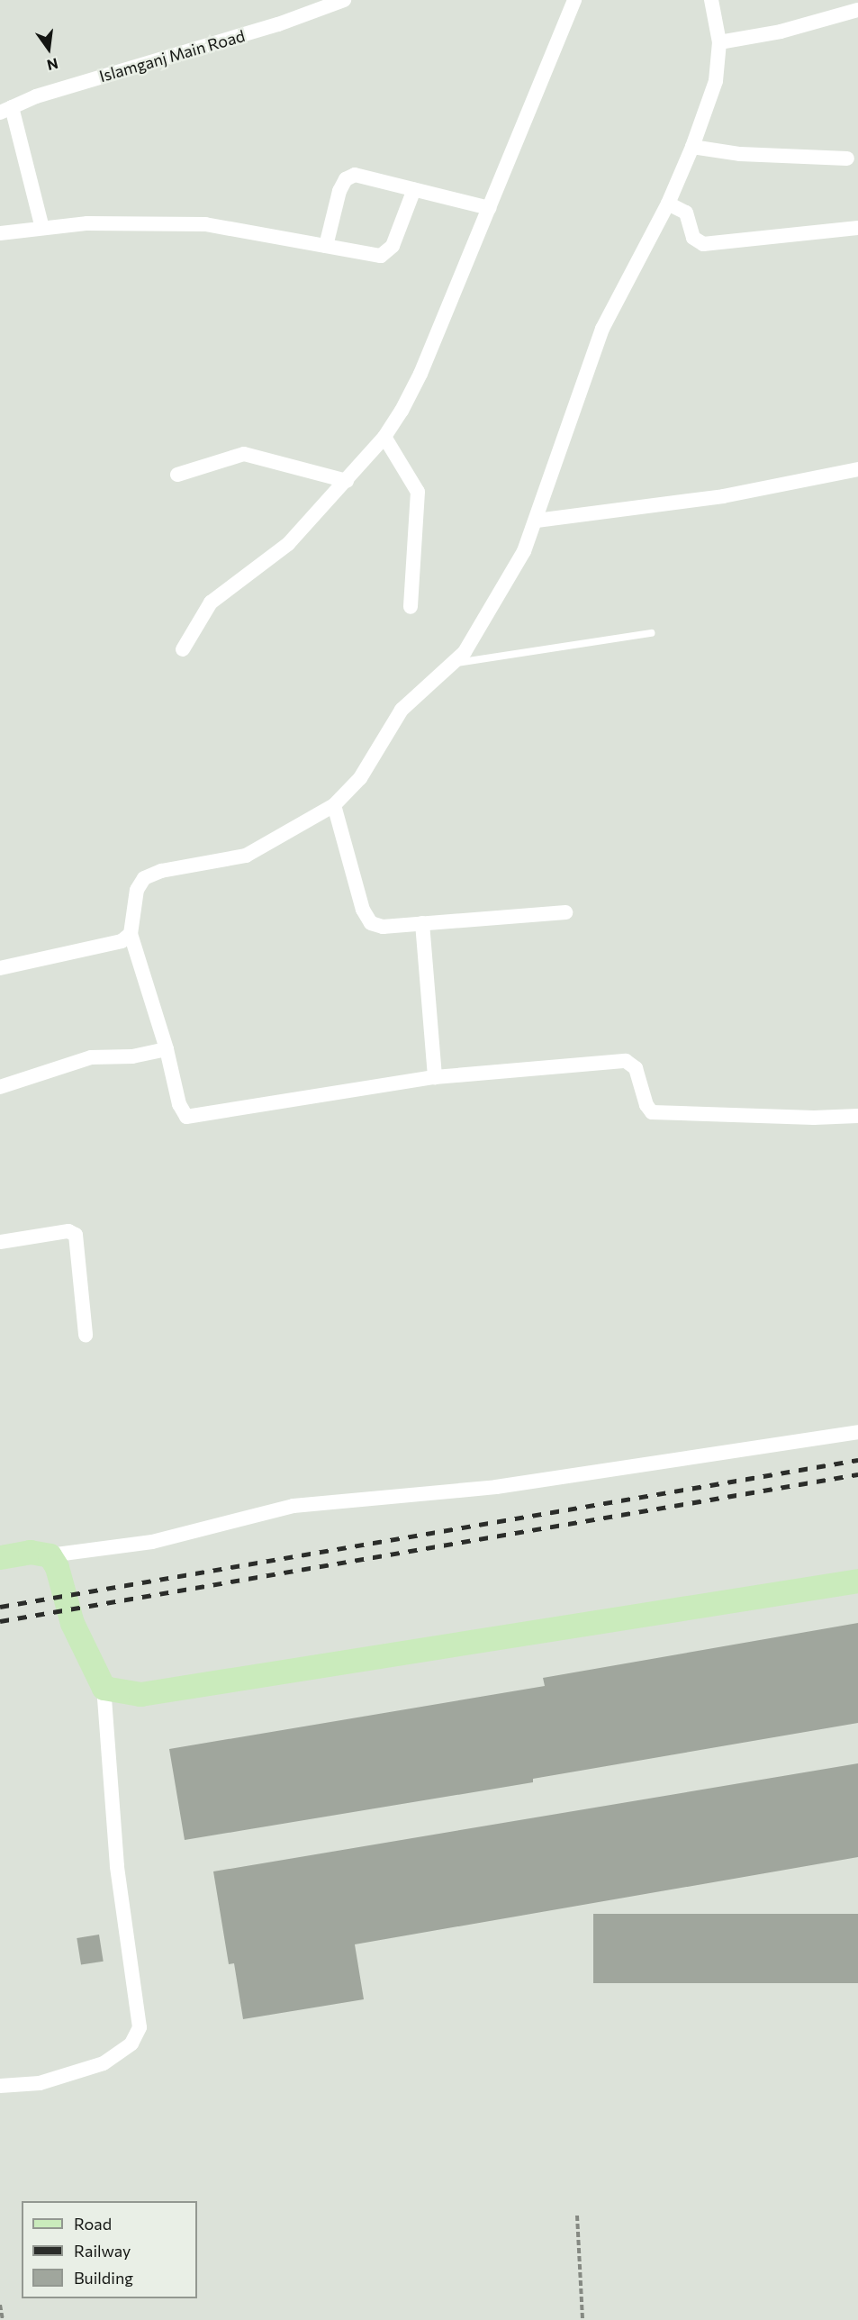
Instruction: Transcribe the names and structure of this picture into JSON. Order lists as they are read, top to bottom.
{
  "streets": {
    "street": ["Islamganj Main Road"]
  },
  "legend": ["Road", "Railway", "Building"],
  "north": "bottom"
}
